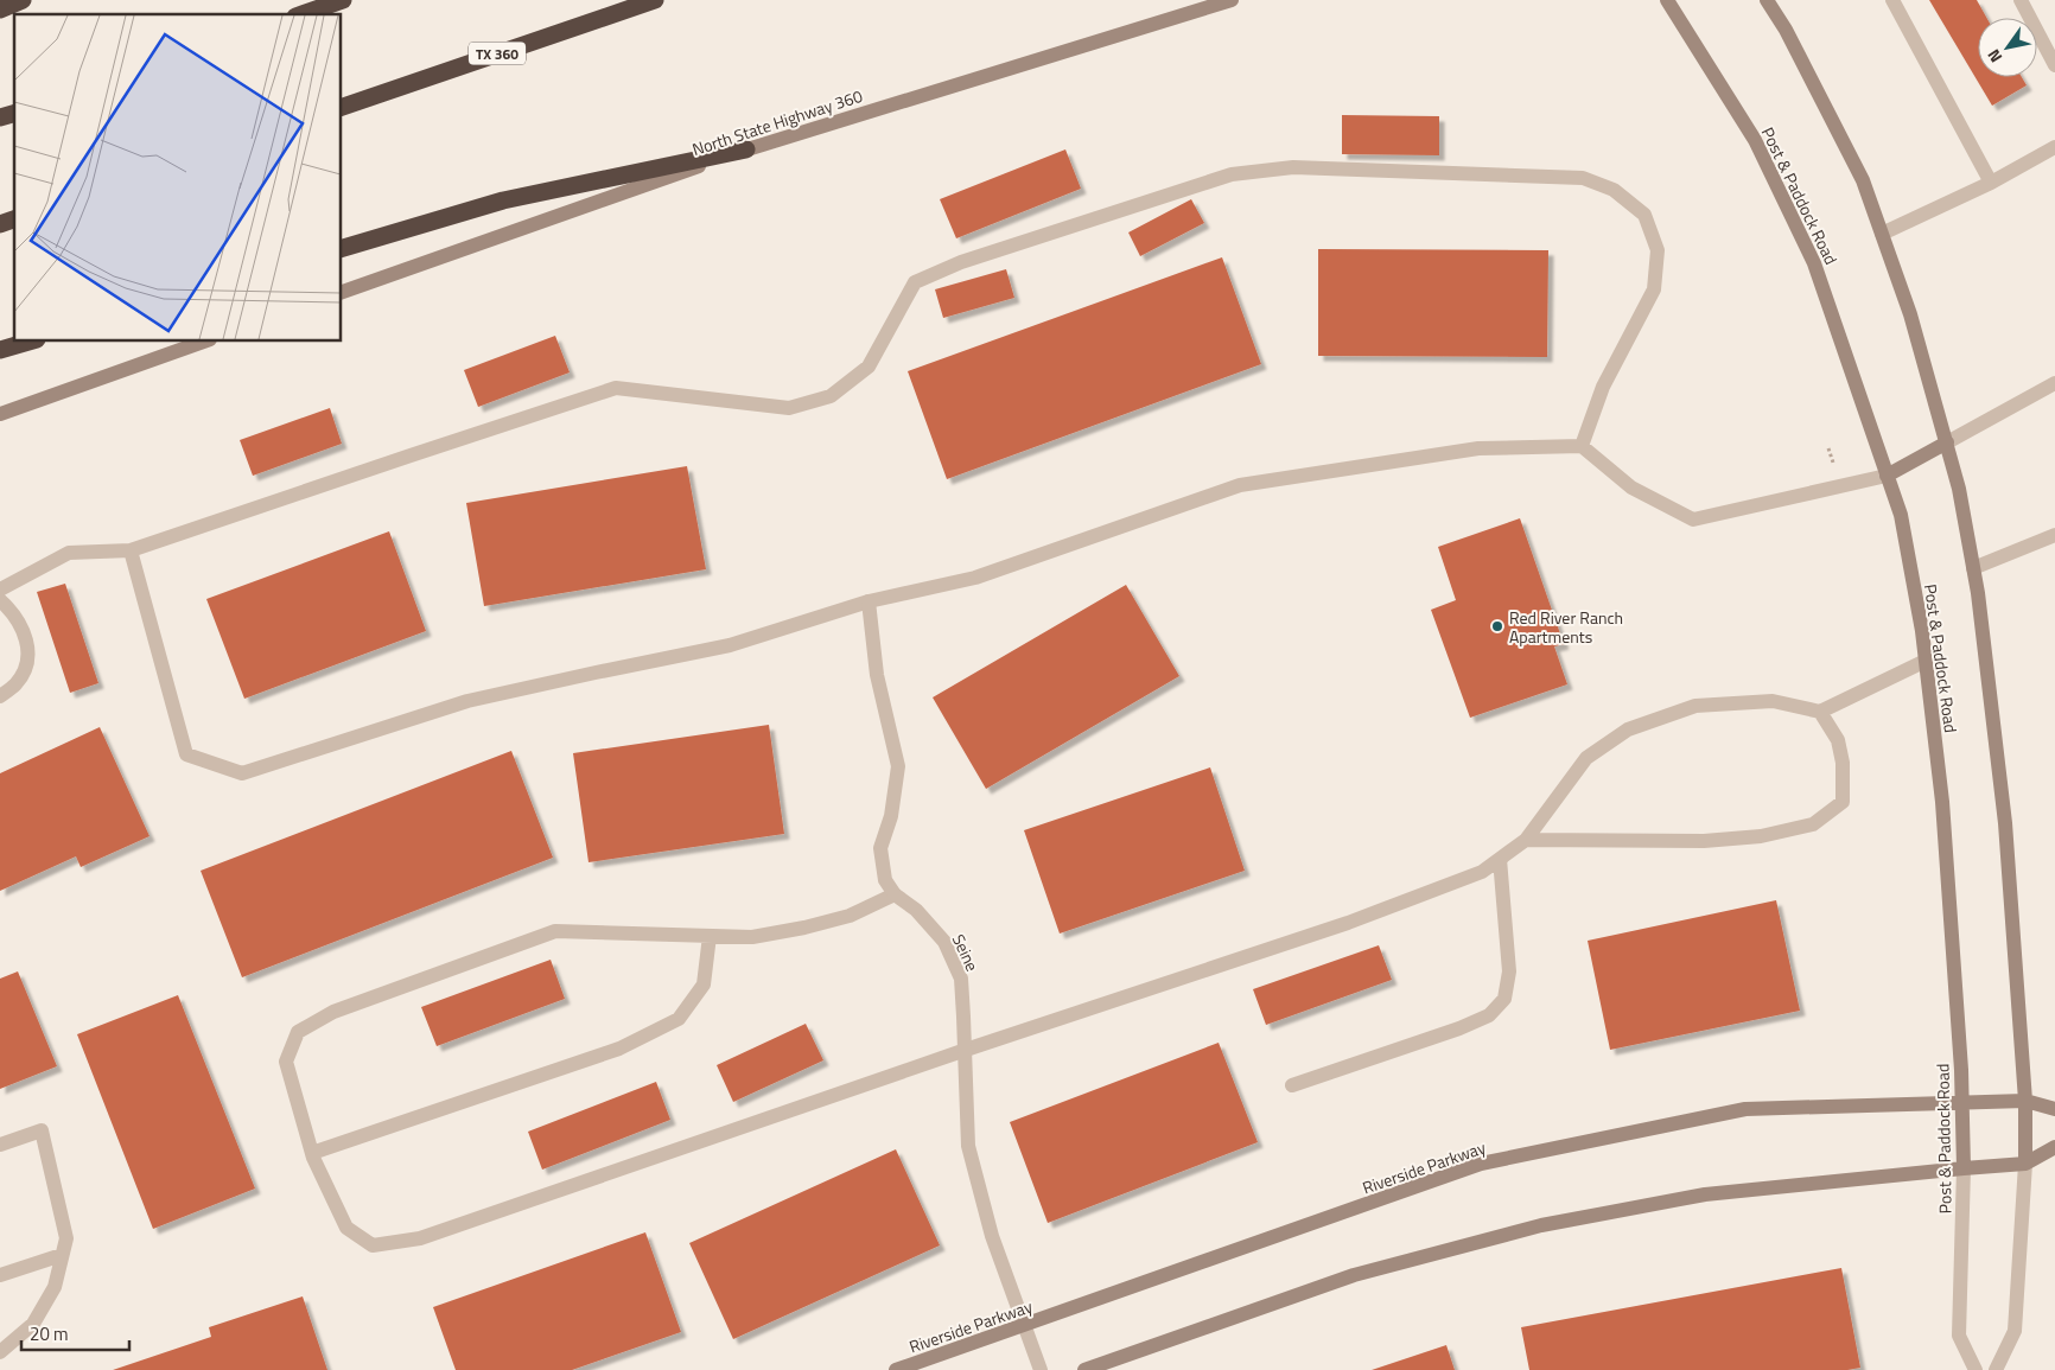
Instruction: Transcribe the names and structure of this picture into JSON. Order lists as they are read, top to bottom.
{
  "streets": {
    "highway": ["TX 360"],
    "street": [
      "North State Highway 360",
      "Post & Paddock Road",
      "Seine",
      "Riverside Parkway"
    ]
  },
  "crossings": [
    ["Post & Paddock Road", "Riverside Parkway"],
    ["Seine", "Riverside Parkway"]
  ],
  "places": ["Red River Ranch Apartments"],
  "scale_bar": "20 m",
  "north": "bottom left"
}
